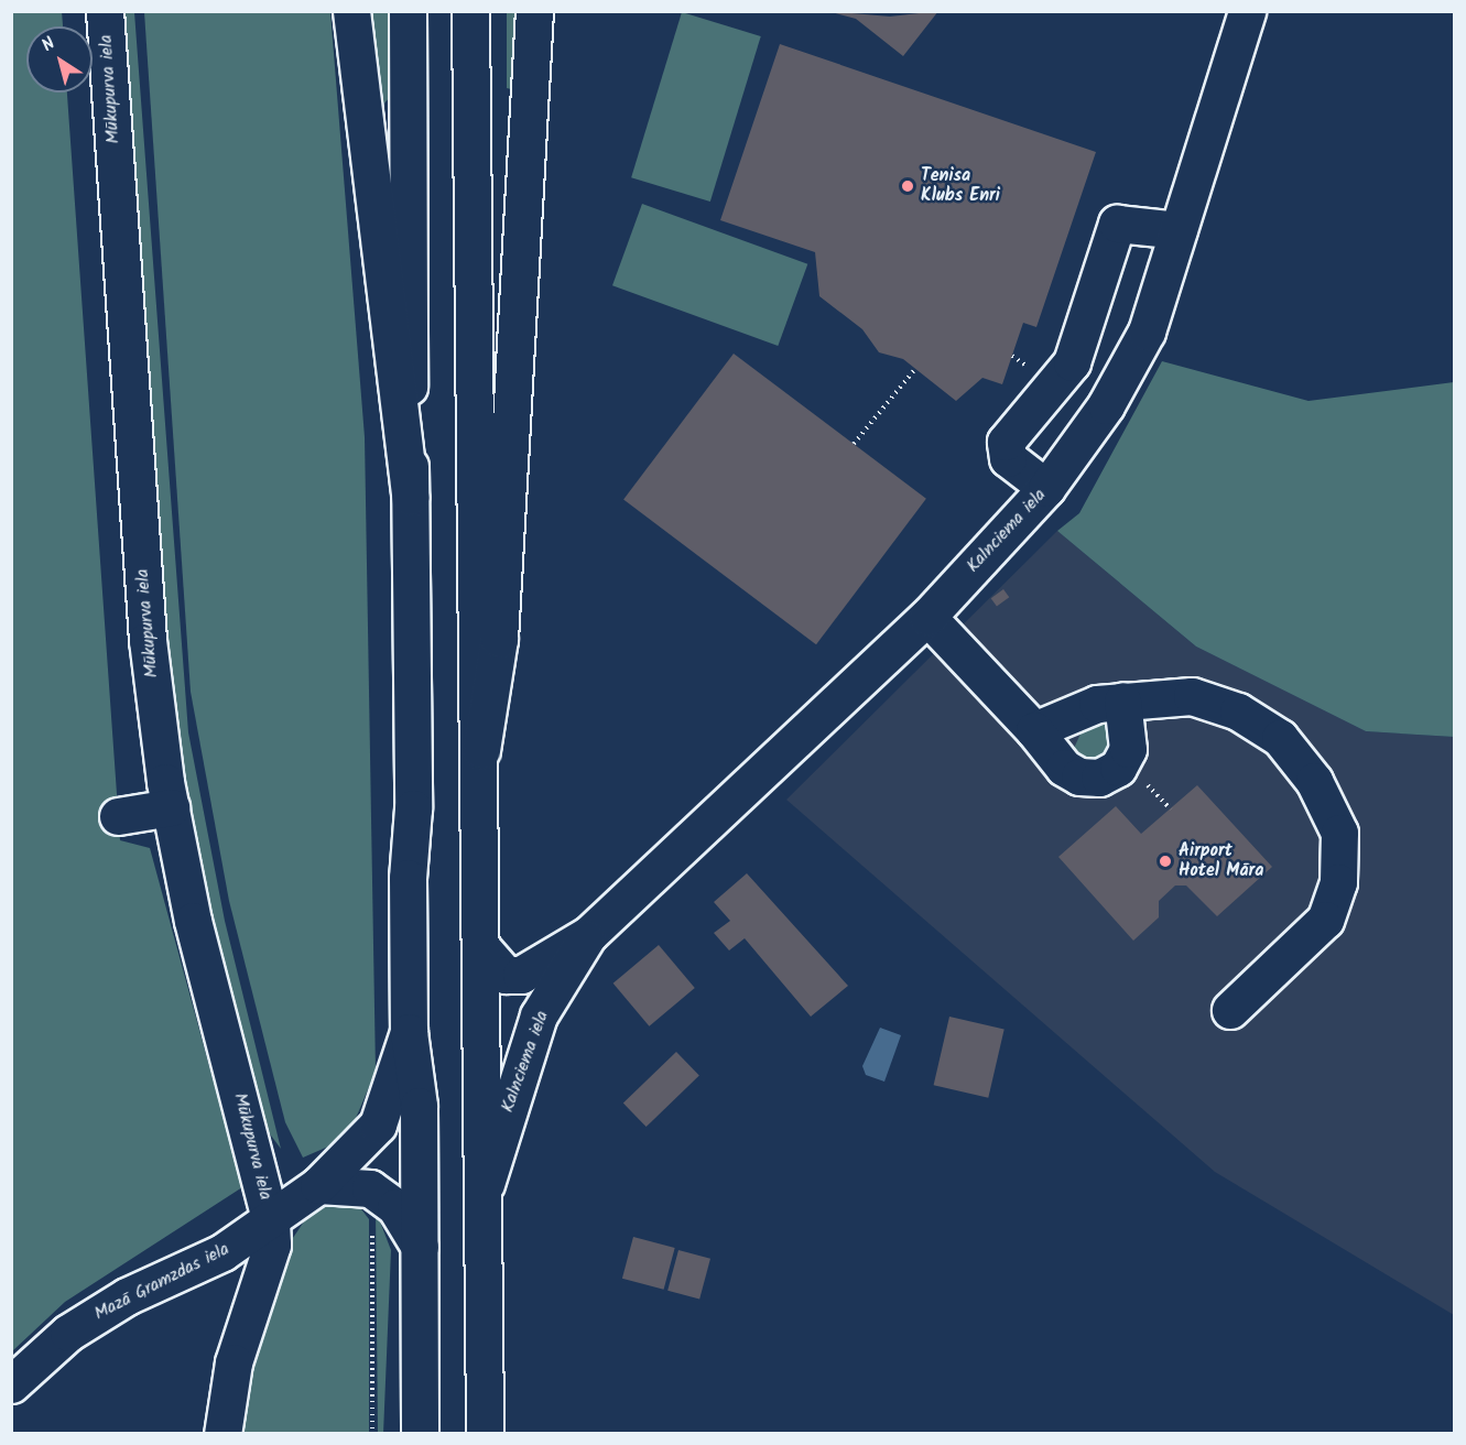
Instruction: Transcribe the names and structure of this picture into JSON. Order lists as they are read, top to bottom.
{
  "streets": {
    "main road": ["Mūkupurva iela", "Kalnciema iela", "Mazā Gramzdas iela"]
  },
  "crossings": [
    ["Mūkupurva iela", "Mazā Gramzdas iela"]
  ],
  "places": ["Tenisa Klubs Enri", "Airport Hotel Māra"],
  "north": "top left"
}
